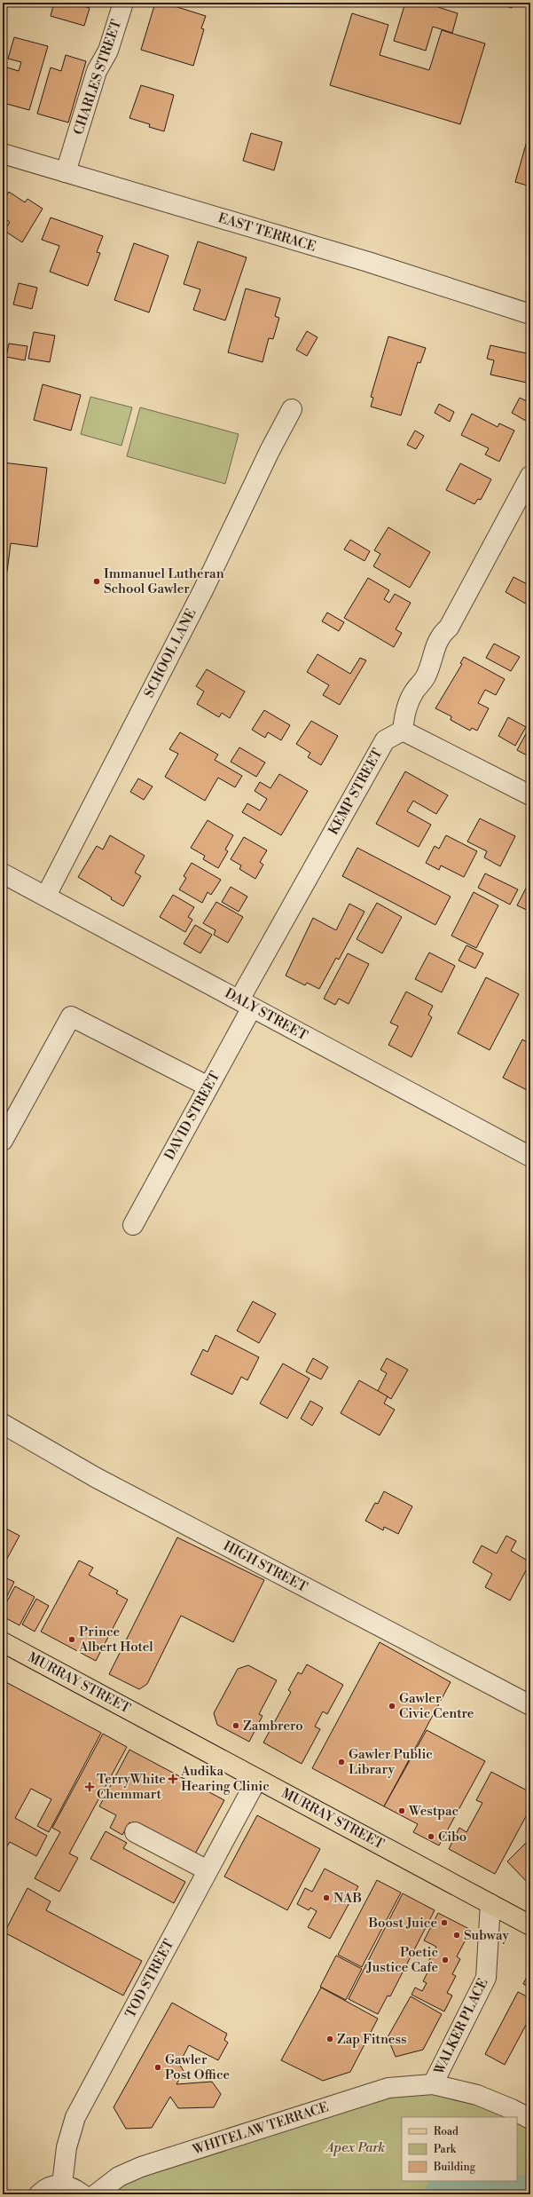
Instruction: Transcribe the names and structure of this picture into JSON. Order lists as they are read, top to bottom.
{
  "streets": {
    "main road": ["MURRAY STREET"],
    "street": [
      "CHARLES STREET",
      "EAST TERRACE",
      "SCHOOL LANE",
      "KEMP STREET",
      "DALY STREET",
      "DAVID STREET",
      "HIGH STREET",
      "TOD STREET",
      "WALKER PLACE",
      "WHITELAW TERRACE"
    ]
  },
  "crossings": [
    ["CHARLES STREET", "EAST TERRACE"],
    ["SCHOOL LANE", "DALY STREET"],
    ["KEMP STREET", "DALY STREET"],
    ["KEMP STREET", "DAVID STREET"],
    ["DALY STREET", "DAVID STREET"],
    ["MURRAY STREET", "TOD STREET"],
    ["MURRAY STREET", "WALKER PLACE"],
    ["WALKER PLACE", "WHITELAW TERRACE"]
  ],
  "parks": ["Apex Park"],
  "places": {
    "other": [
      "Immanuel Lutheran School Gawler",
      "Prince Albert Hotel",
      "Gawler Civic Centre",
      "Zambrero",
      "Gawler Public Library",
      "Westpac",
      "Cibo",
      "NAB",
      "Boost Juice",
      "Subway",
      "Poetic Justice Cafe",
      "Zap Fitness",
      "Gawler Post Office"
    ],
    "health": ["Audika Hearing Clinic", "TerryWhite Chemmart"]
  },
  "legend": ["Road", "Park", "Building"]
}
